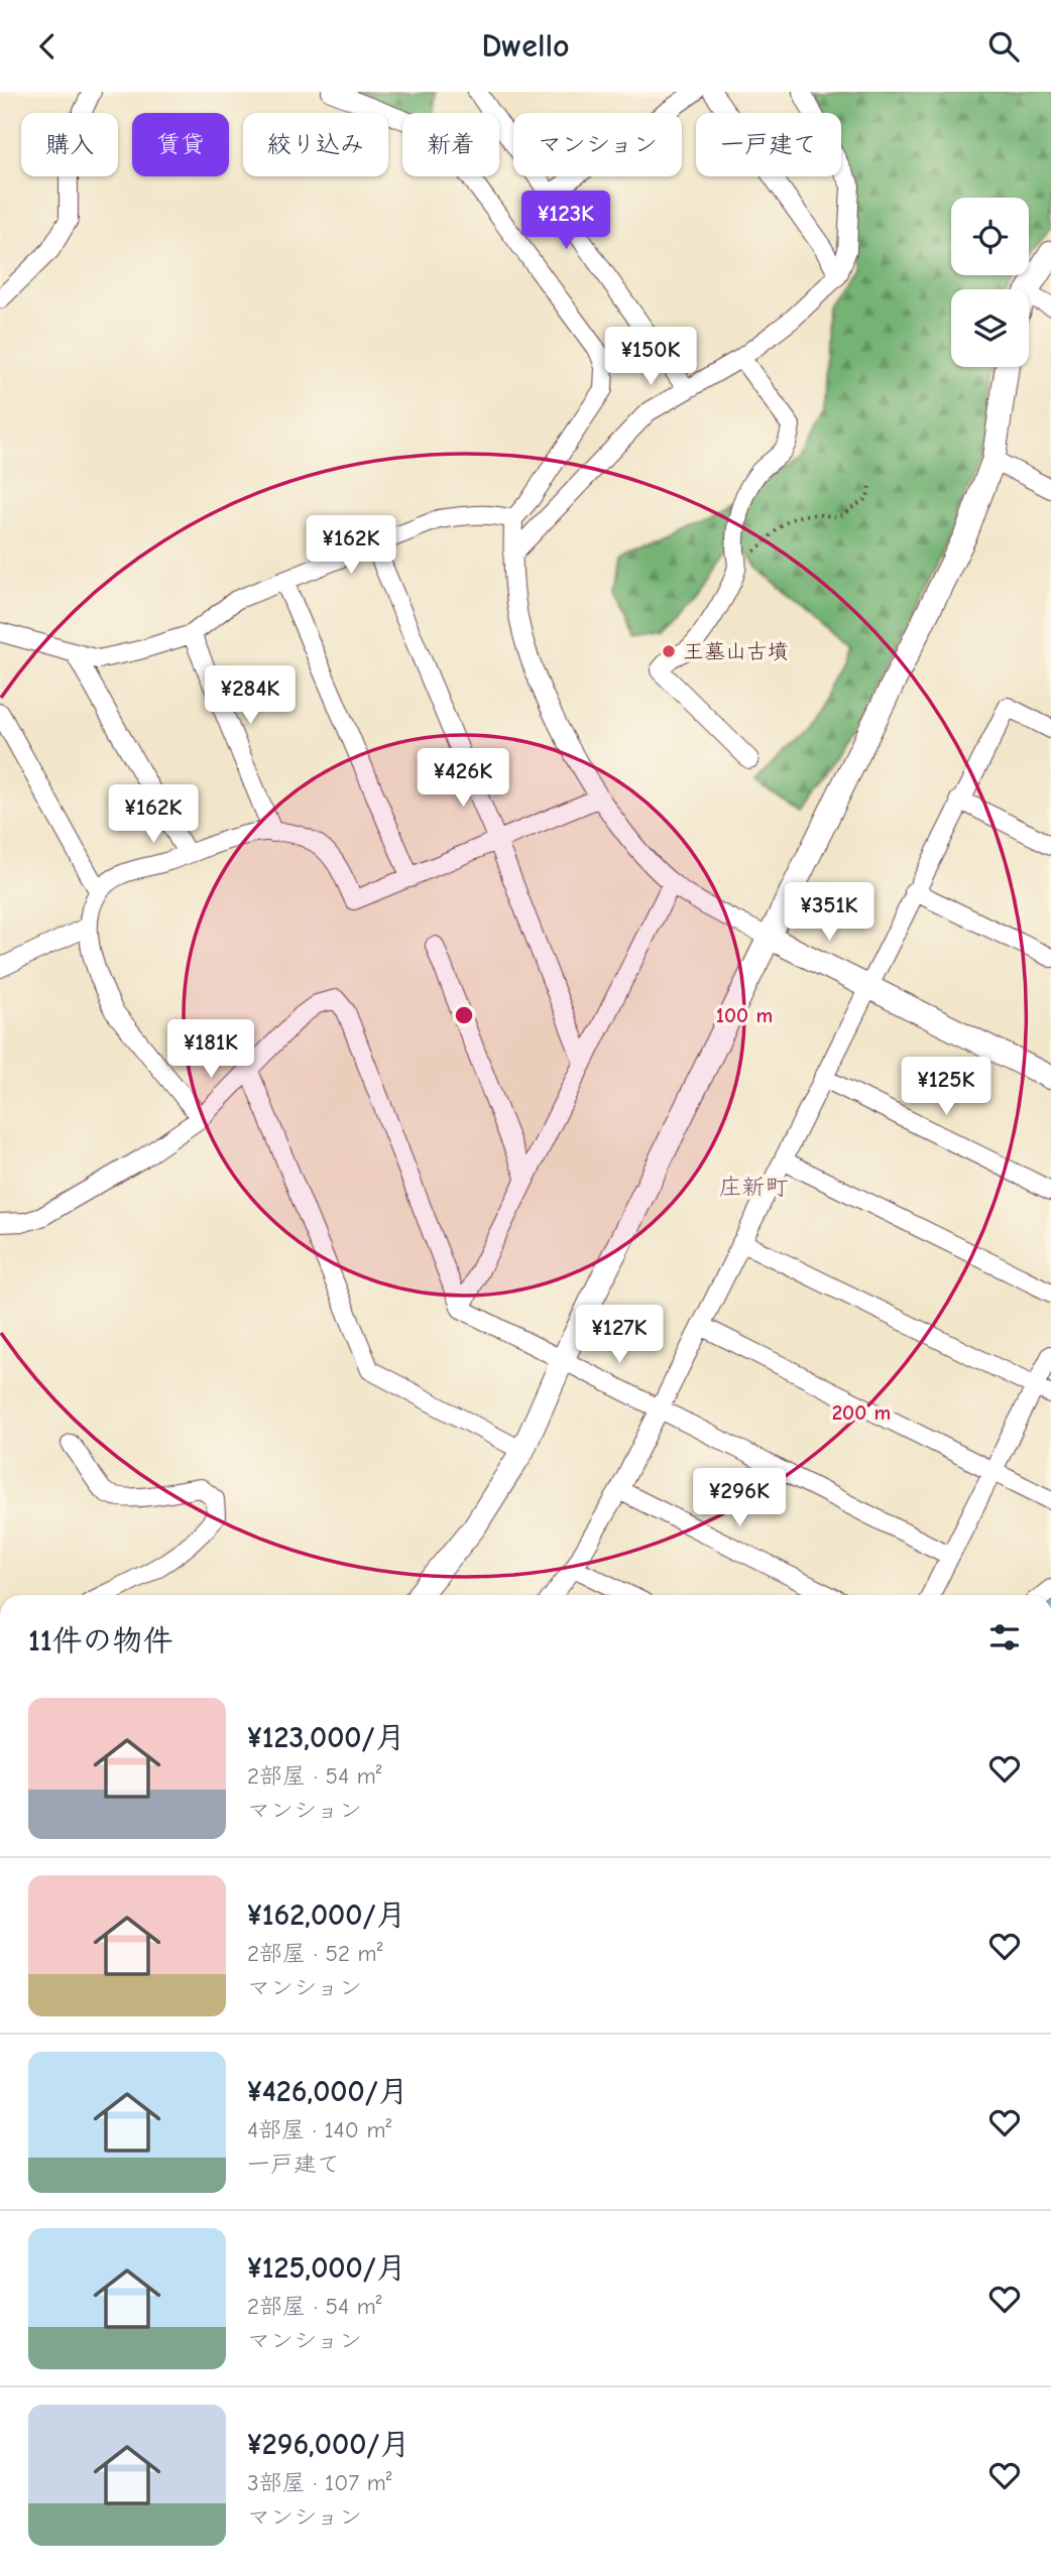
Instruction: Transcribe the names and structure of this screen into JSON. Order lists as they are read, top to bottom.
{
  "districts": ["庄新町"],
  "places": ["王墓山古墳"],
  "page": {
    "header": "Dwello",
    "chip": [
      "購入",
      "賃貸",
      "絞り込み",
      "新着",
      "マンション",
      "一戸建て"
    ],
    "price": [
      "¥123K",
      "¥150K",
      "¥162K",
      "¥284K",
      "¥426K",
      "¥162K",
      "¥351K",
      "¥181K",
      "¥125K",
      "¥127K",
      "¥296K"
    ],
    "heading": "11件の物件",
    "list": [
      {
        "name": "¥123,000/月",
        "note": "2部屋 · 54 m² · マンション"
      },
      {
        "name": "¥162,000/月",
        "note": "2部屋 · 52 m² · マンション"
      },
      {
        "name": "¥426,000/月",
        "note": "4部屋 · 140 m² · 一戸建て"
      },
      {
        "name": "¥125,000/月",
        "note": "2部屋 · 54 m² · マンション"
      },
      {
        "name": "¥296,000/月",
        "note": "3部屋 · 107 m² · マンション"
      }
    ]
  },
  "rings": ["100 m", "200 m"]
}
